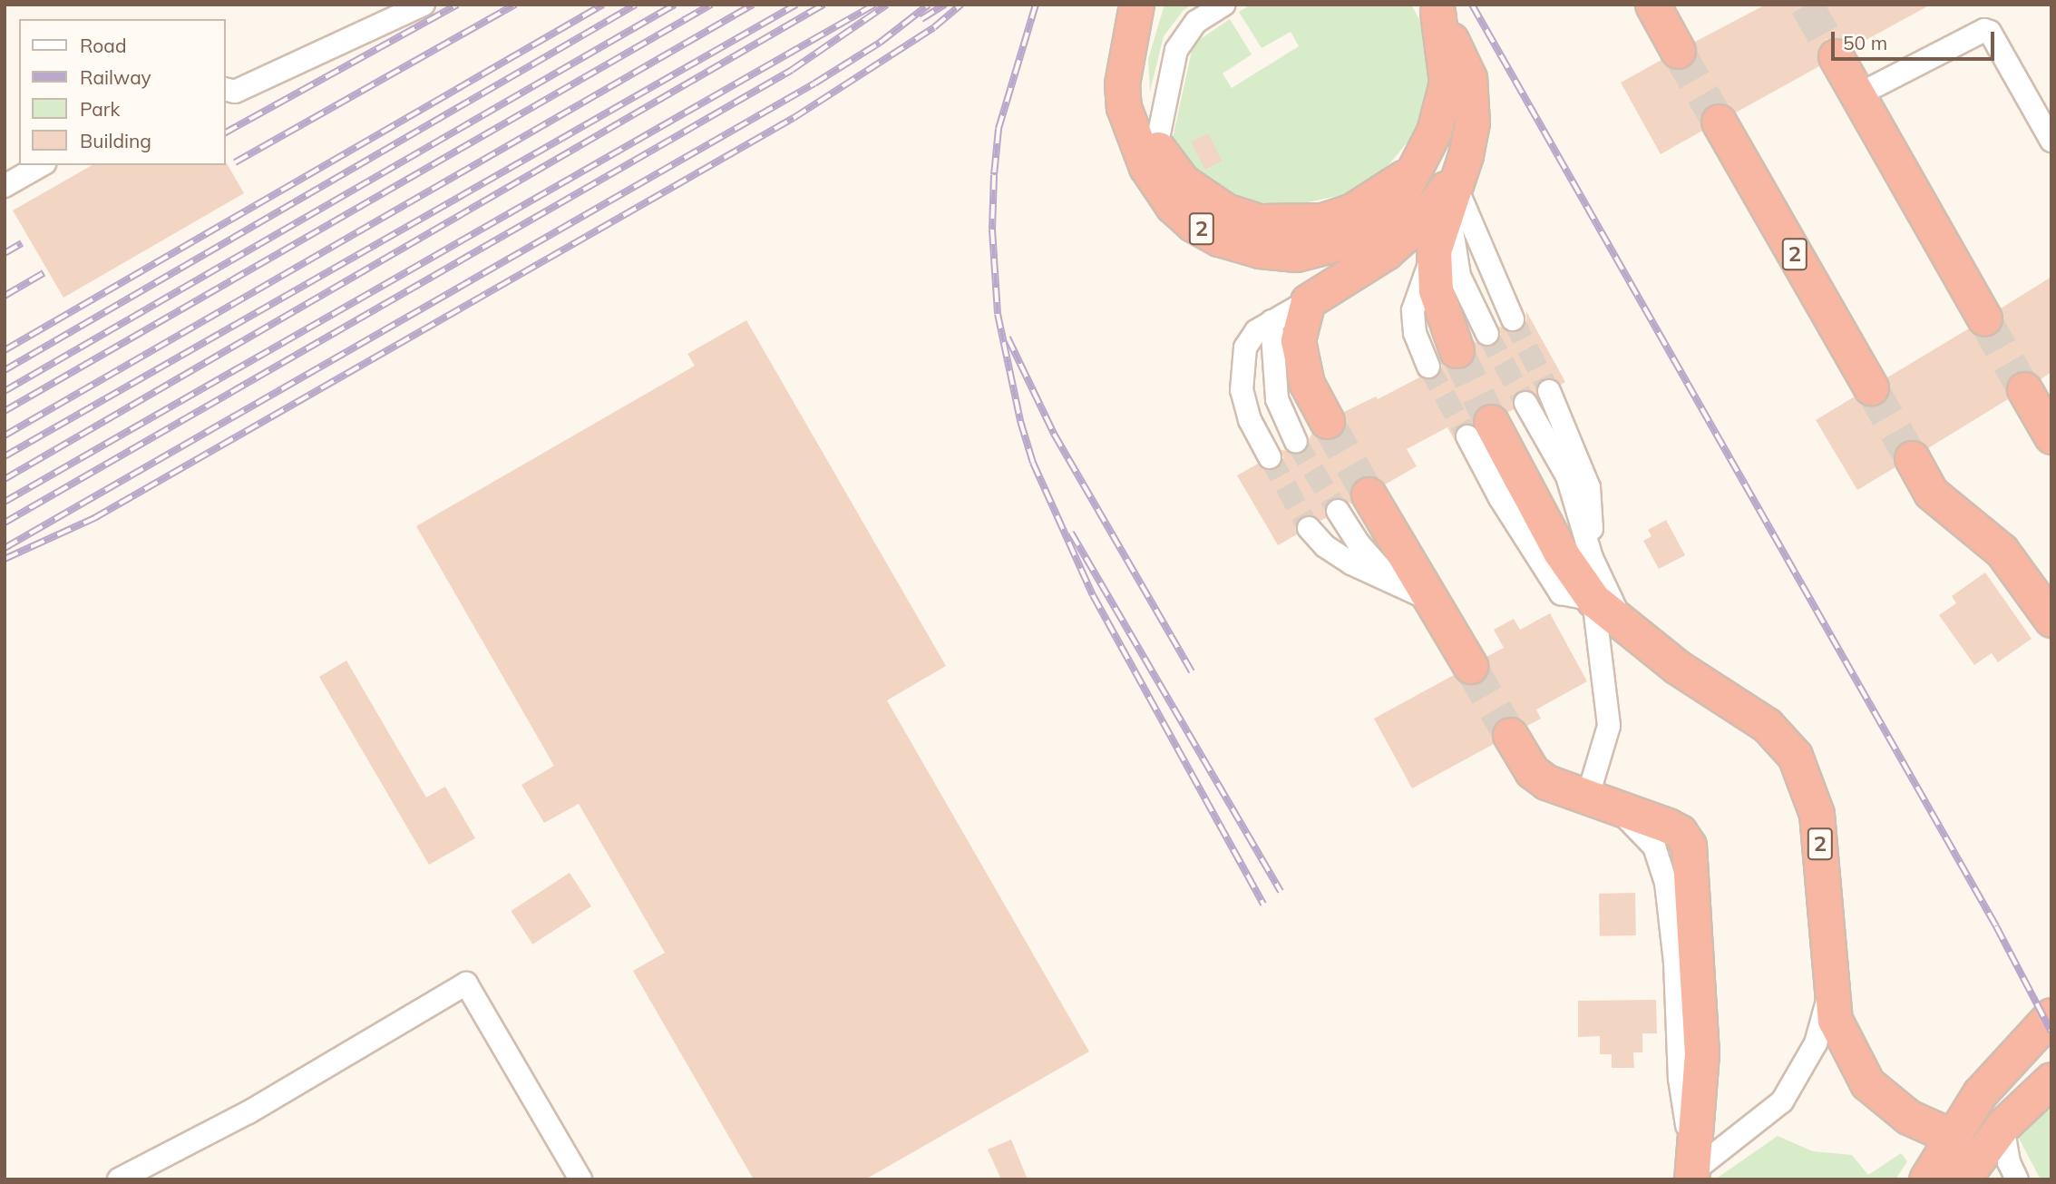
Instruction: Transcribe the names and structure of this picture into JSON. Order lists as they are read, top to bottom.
{
  "streets": {
    "highway": ["2"]
  },
  "legend": [
    "Road",
    "Railway",
    "Park",
    "Building"
  ],
  "scale_bar": "50 m"
}
